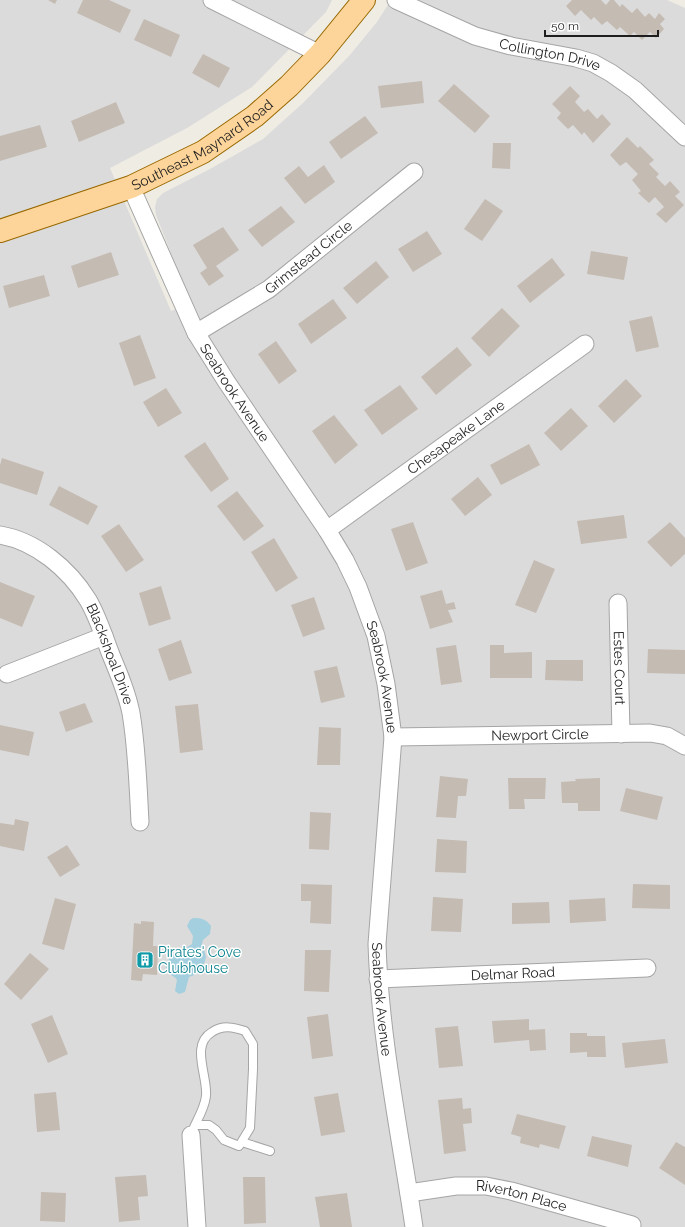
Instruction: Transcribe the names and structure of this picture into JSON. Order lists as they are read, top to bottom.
{
  "streets": {
    "main road": ["Southeast Maynard Road"],
    "street": [
      "Collington Drive",
      "Grimstead Circle",
      "Seabrook Avenue",
      "Chesapeake Lane",
      "Blackshoal Drive",
      "Estes Court",
      "Newport Circle",
      "Delmar Road",
      "Riverton Place"
    ]
  },
  "crossings": [
    ["Southeast Maynard Road", "Seabrook Avenue"],
    ["Grimstead Circle", "Seabrook Avenue"],
    ["Seabrook Avenue", "Chesapeake Lane"],
    ["Seabrook Avenue", "Newport Circle"],
    ["Seabrook Avenue", "Delmar Road"],
    ["Seabrook Avenue", "Riverton Place"],
    ["Estes Court", "Newport Circle"]
  ],
  "places": {
    "building": ["Pirates' Cove Clubhouse"]
  },
  "scale_bar": "50 m"
}
